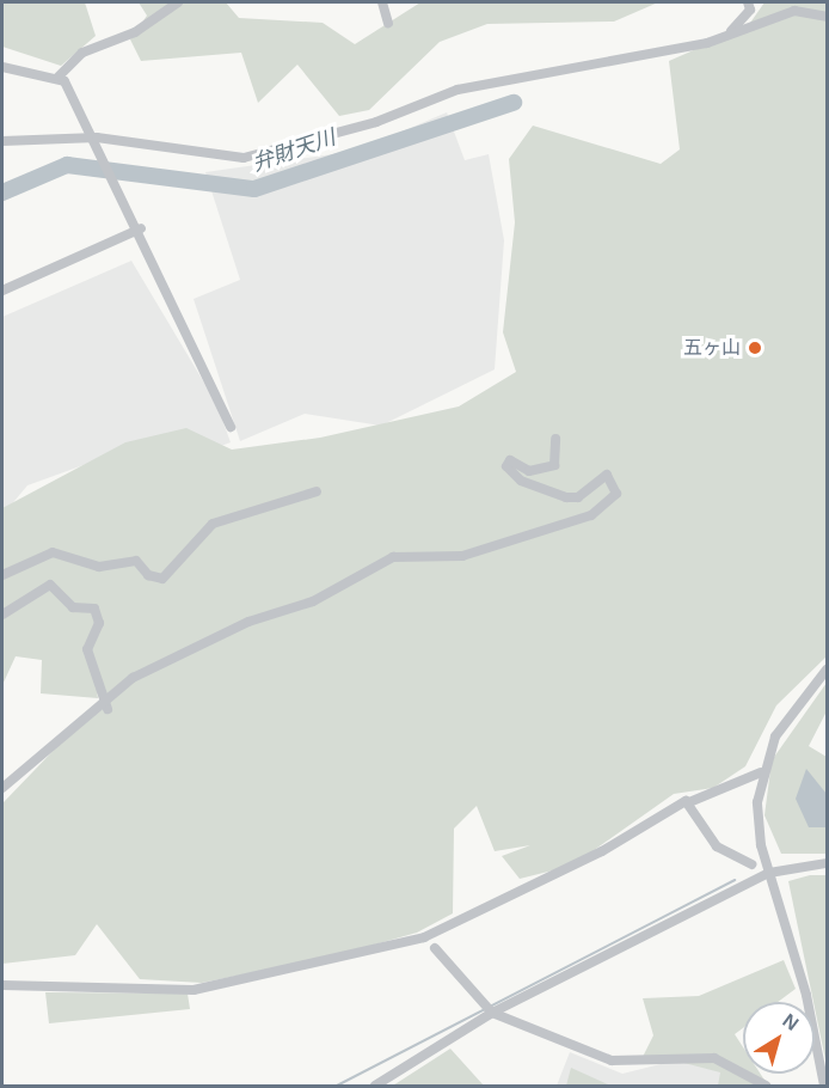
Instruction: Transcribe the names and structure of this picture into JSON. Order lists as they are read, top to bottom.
{
  "water": ["弁財天川"],
  "places": ["五ヶ山"],
  "north": "top right"
}
